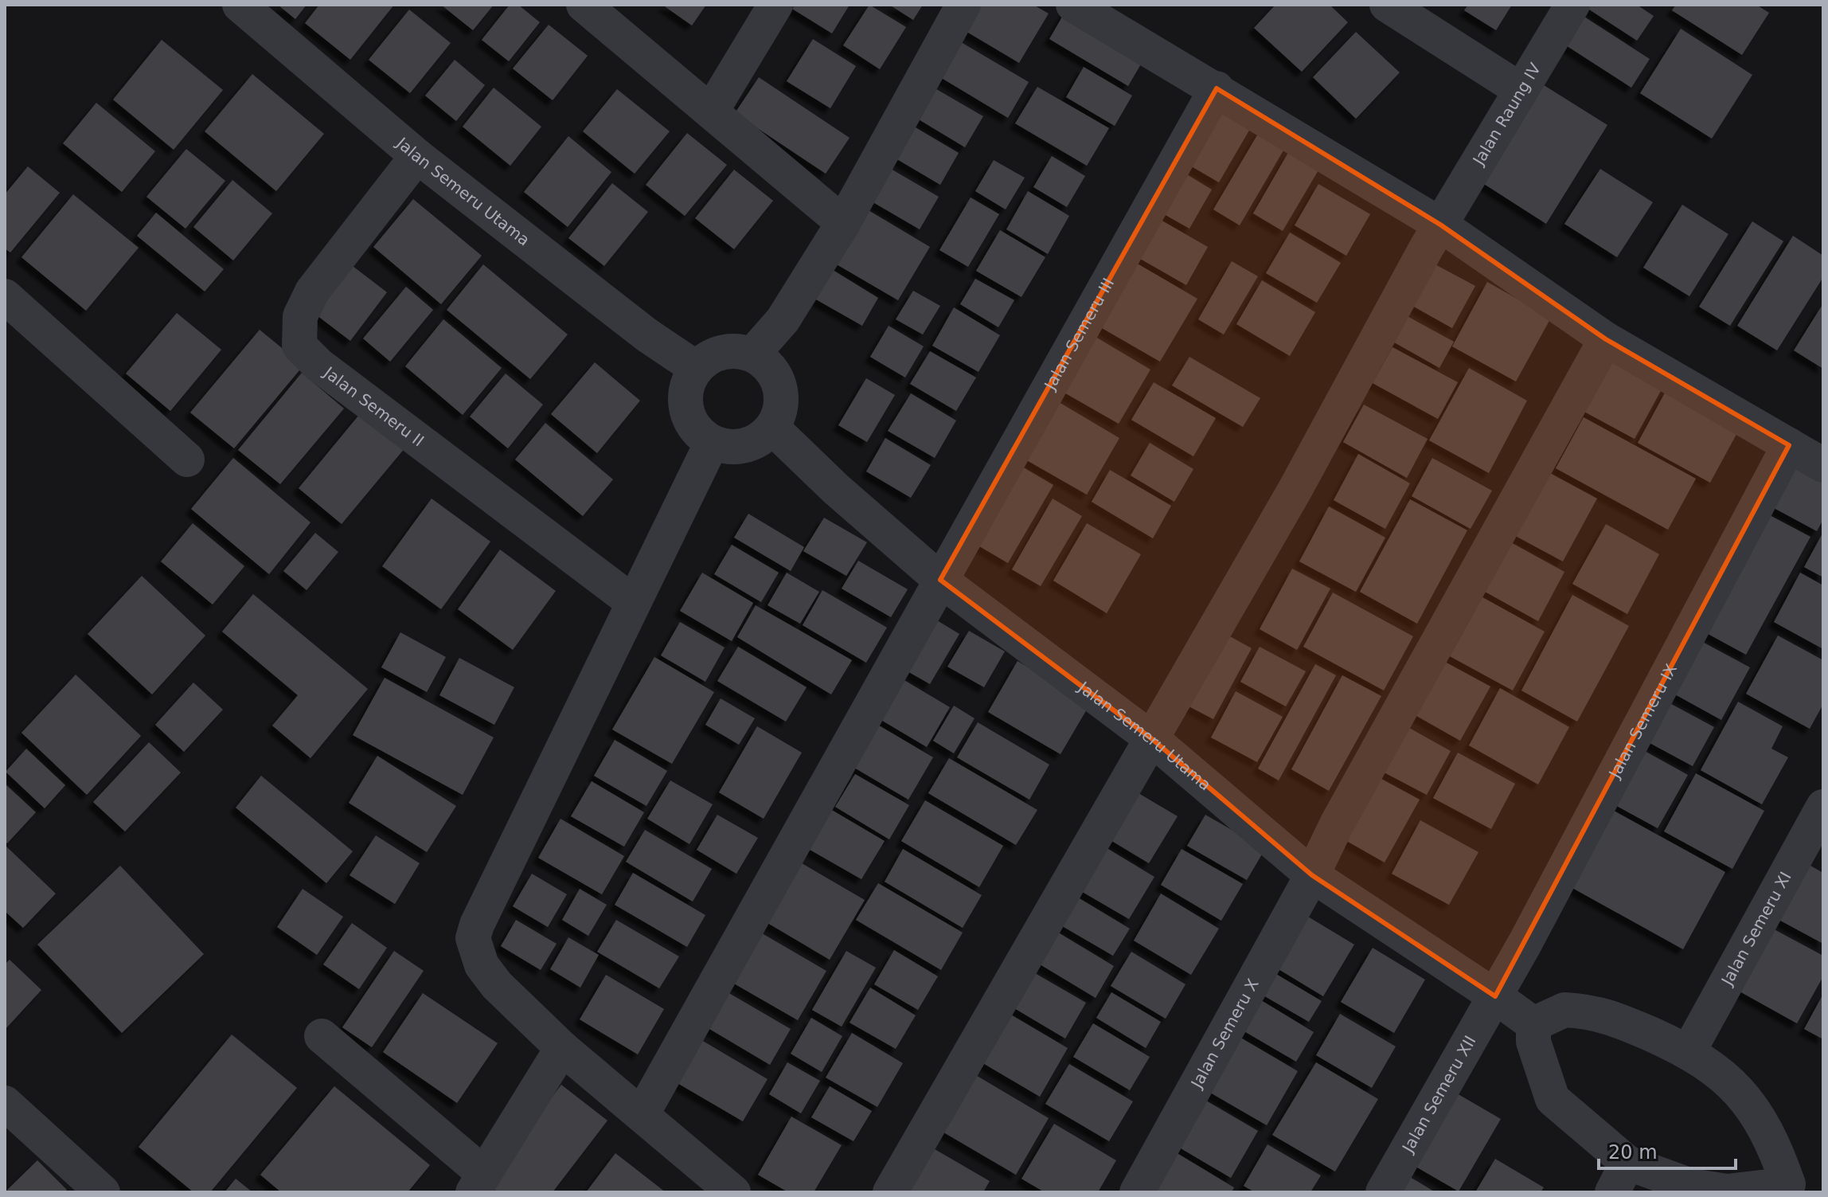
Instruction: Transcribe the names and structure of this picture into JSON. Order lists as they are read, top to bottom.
{
  "streets": {
    "street": [
      "Jalan Raung IV",
      "Jalan Semeru Utama",
      "Jalan Semeru III",
      "Jalan Semeru II",
      "Jalan Semeru IX",
      "Jalan Semeru XI",
      "Jalan Semeru X",
      "Jalan Semeru XII"
    ]
  },
  "crossings": [
    ["Jalan Raung IV", "Jalan Semeru Utama"],
    ["Jalan Semeru Utama", "Jalan Semeru III"],
    ["Jalan Semeru Utama", "Jalan Semeru II"],
    ["Jalan Semeru Utama", "Jalan Semeru IX"],
    ["Jalan Semeru Utama", "Jalan Semeru X"],
    ["Jalan Semeru Utama", "Jalan Semeru XII"],
    ["Jalan Semeru IX", "Jalan Semeru XII"]
  ],
  "scale_bar": "20 m"
}
